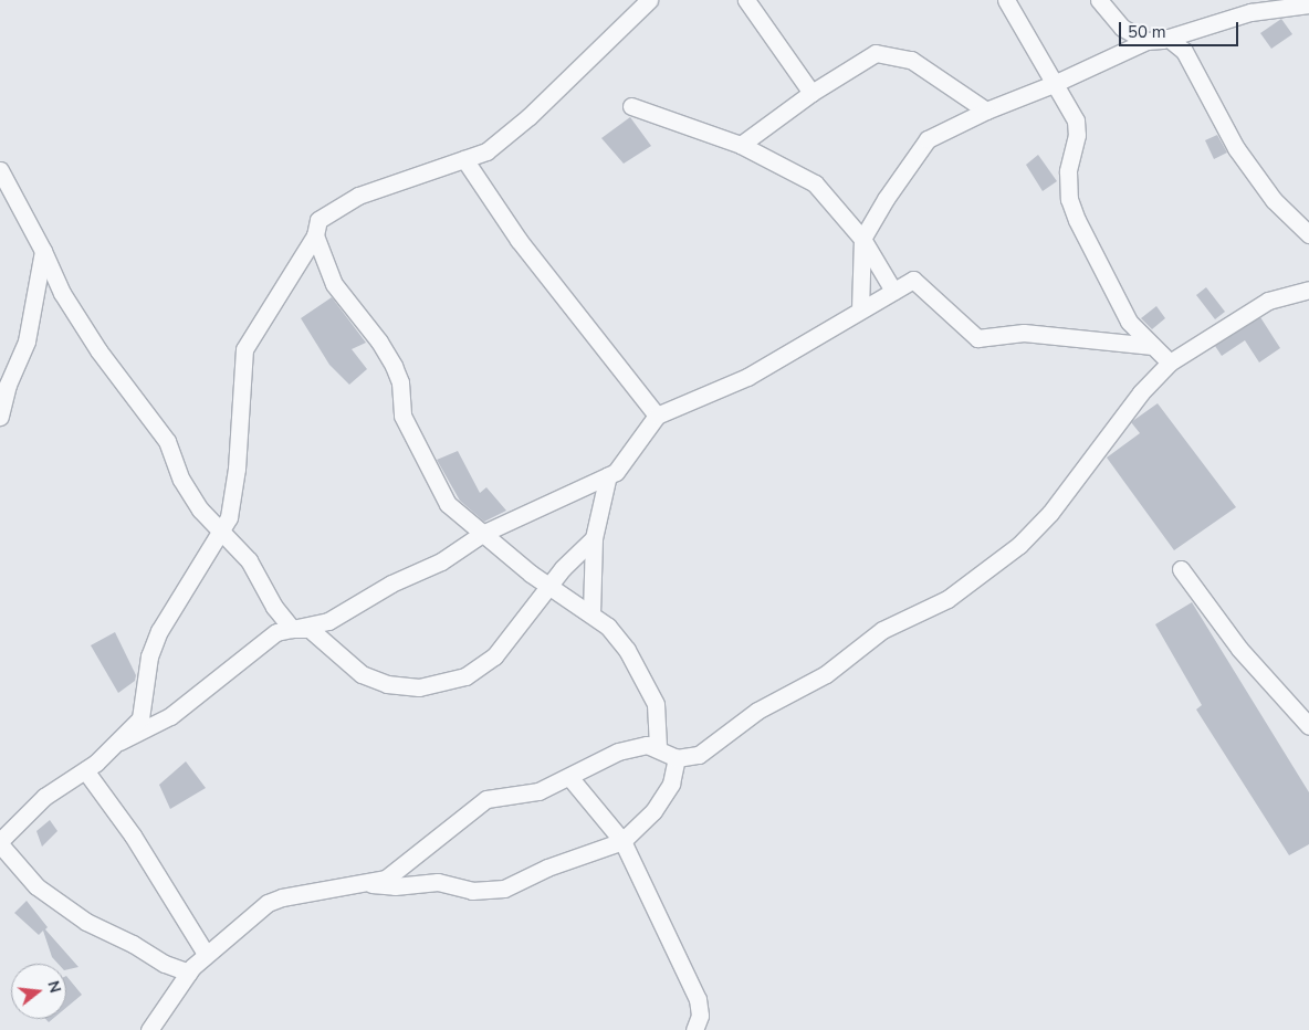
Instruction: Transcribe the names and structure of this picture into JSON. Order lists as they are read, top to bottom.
{
  "scale_bar": "50 m",
  "north": "right"
}
